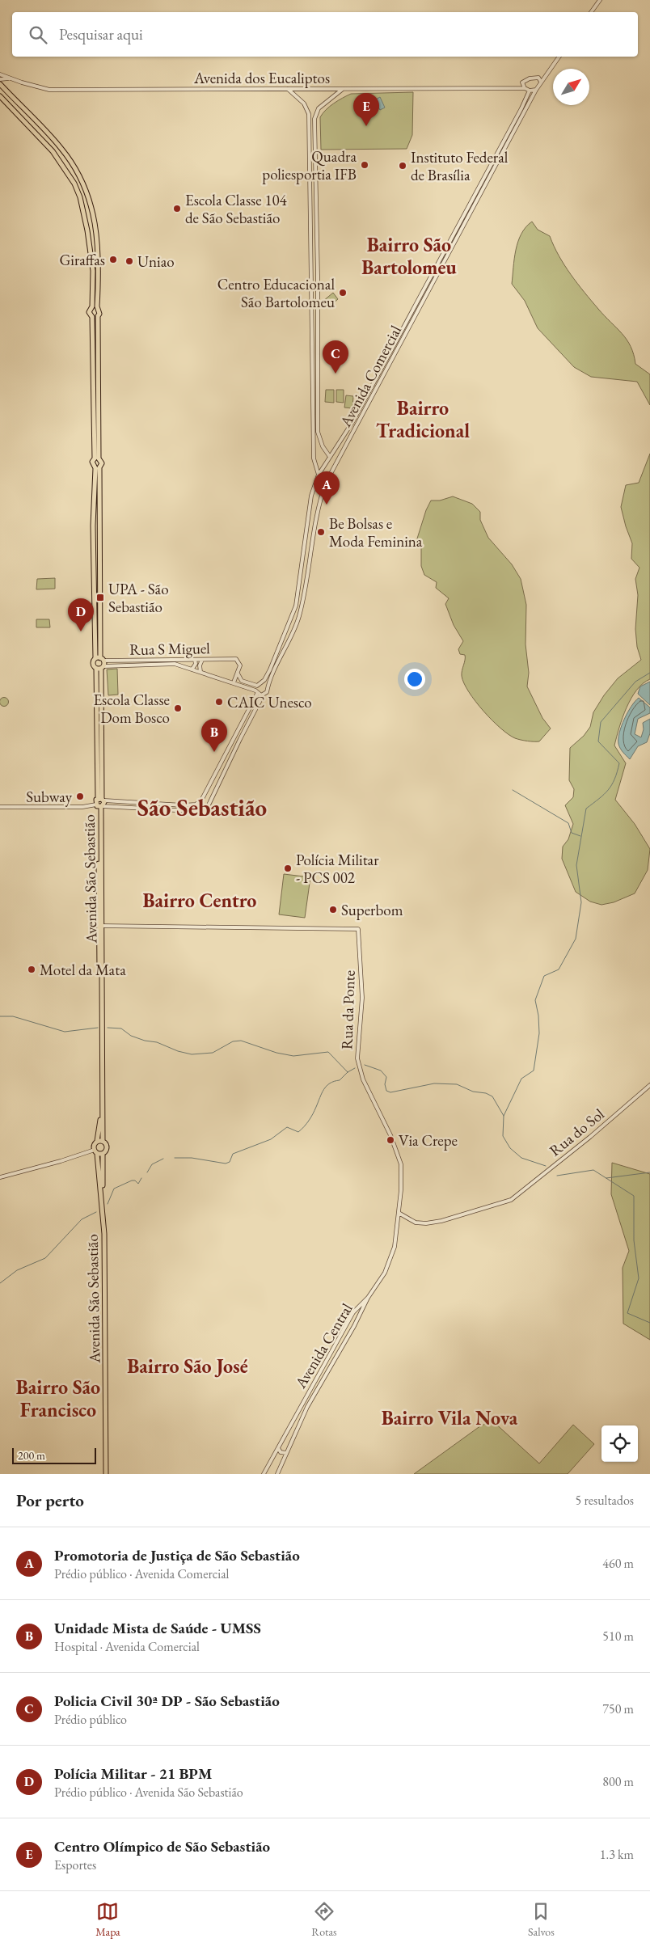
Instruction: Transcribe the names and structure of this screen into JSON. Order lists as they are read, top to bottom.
{
  "streets": {
    "main road": ["Avenida São Sebastião"],
    "street": [
      "Avenida dos Eucaliptos",
      "Avenida Comercial",
      "Rua S Miguel",
      "Rua da Ponte",
      "Rua do Sol",
      "Avenida Central"
    ]
  },
  "crossings": [
    ["Avenida dos Eucaliptos", "Avenida Comercial"],
    ["Rua S Miguel", "Avenida São Sebastião"],
    ["Avenida São Sebastião", "Rua da Ponte"],
    ["Rua da Ponte", "Rua do Sol"]
  ],
  "districts": [
    "Bairro São Bartolomeu",
    "Bairro Tradicional",
    "São Sebastião",
    "Bairro Centro",
    "Bairro São José",
    "Bairro São Francisco",
    "Bairro Vila Nova"
  ],
  "places": {
    "other": [
      "Quadra poliesportia IFB",
      "Instituto Federal de Brasília",
      "Escola Classe 104 de São Sebastião",
      "Giraffas",
      "Uniao",
      "Centro Educacional São Bartolomeu",
      "Be Bolsas e Moda Feminina",
      "CAIC Unesco",
      "Escola Classe Dom Bosco",
      "Subway",
      "Polícia Militar - PCS 002",
      "Superbom",
      "Motel da Mata",
      "Via Crepe"
    ],
    "transit": ["UPA - São Sebastião"]
  },
  "scale_bar": "200 m",
  "north": "top right",
  "page": {
    "search": "Pesquisar aqui",
    "pins": [
      "E",
      "C",
      "A",
      "D",
      "B"
    ],
    "scale": "200 m",
    "heading": ["Por perto", "5 resultados"],
    "list": [
      {
        "mark": "A",
        "name": "Promotoria de Justiça de São Sebastião",
        "note": "Prédio público · Avenida Comercial",
        "value": "460 m"
      },
      {
        "mark": "B",
        "name": "Unidade Mista de Saúde - UMSS",
        "note": "Hospital · Avenida Comercial",
        "value": "510 m"
      },
      {
        "mark": "C",
        "name": "Policia Civil 30ª DP - São Sebastião",
        "note": "Prédio público",
        "value": "750 m"
      },
      {
        "mark": "D",
        "name": "Polícia Militar - 21 BPM",
        "note": "Prédio público · Avenida São Sebastião",
        "value": "800 m"
      },
      {
        "mark": "E",
        "name": "Centro Olímpico de São Sebastião",
        "note": "Esportes",
        "value": "1.3 km"
      }
    ],
    "nav": ["Mapa", "Rotas", "Salvos"]
  }
}
